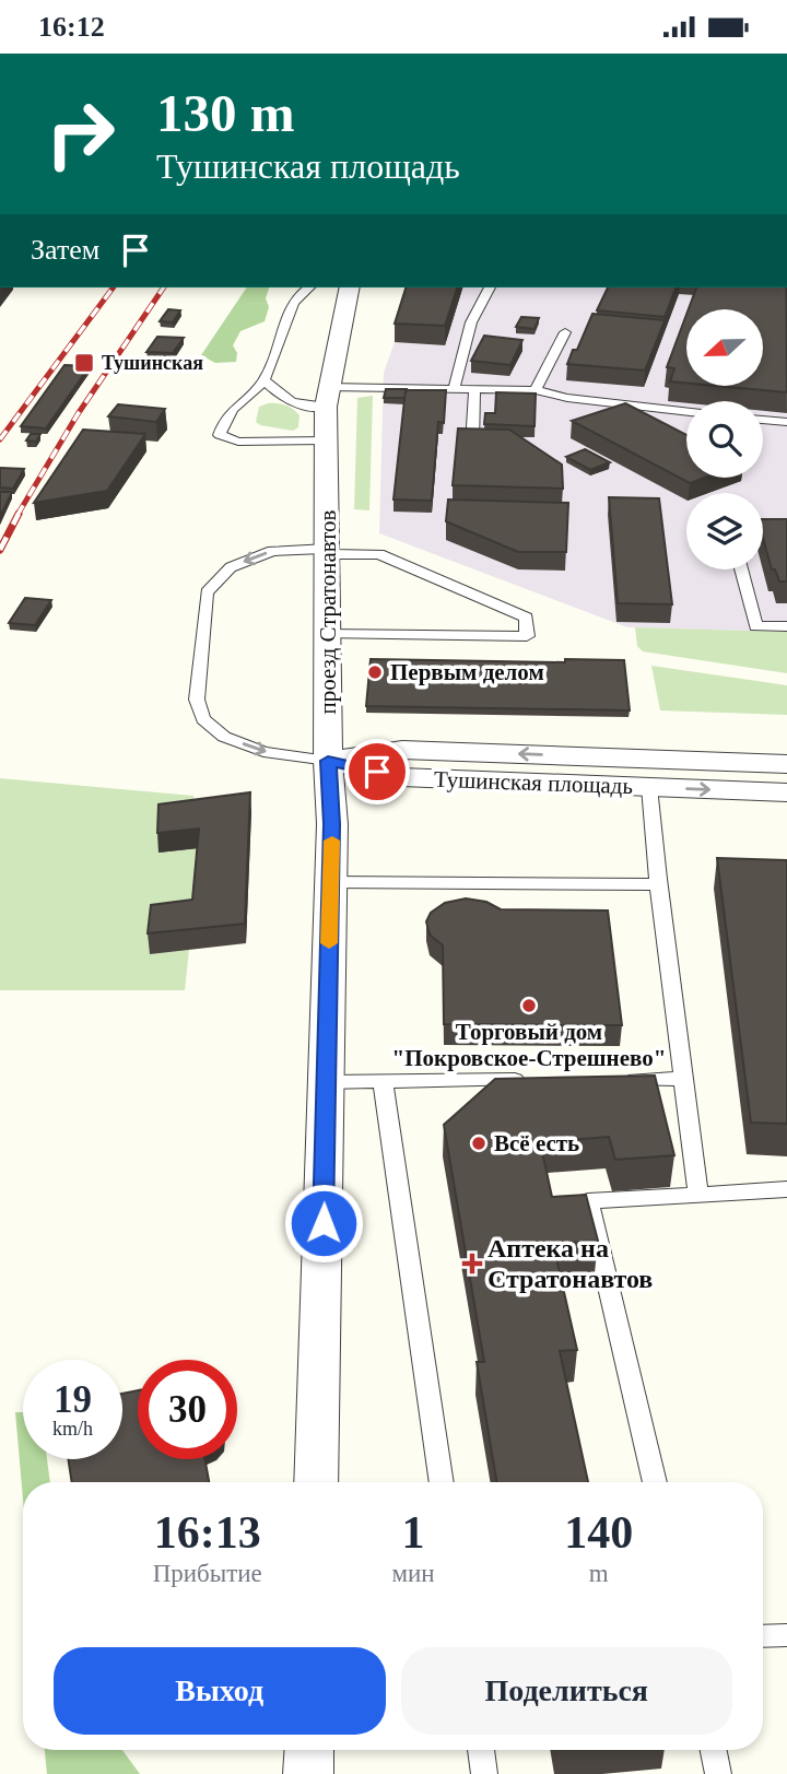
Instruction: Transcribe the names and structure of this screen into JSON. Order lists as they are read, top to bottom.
{
  "streets": {
    "street": ["проезд Стратонавтов", "Тушинская площадь"]
  },
  "crossings": [
    ["проезд Стратонавтов", "Тушинская площадь"]
  ],
  "places": {
    "transit": ["Тушинская"],
    "other": ["Первым делом", "Торговый дом \"Покровское-Стрешнево\"", "Всё есть"],
    "health": ["Аптека на Стратонавтов"]
  },
  "north": "left",
  "page": {
    "status": "16:12",
    "turn": ["130 m", "Тушинская площадь"],
    "then": "Затем",
    "speed": "19 km/h",
    "limit": "30",
    "eta": [
      "16:13",
      "Прибытие",
      "1",
      "мин",
      "140",
      "m"
    ],
    "buttons": ["Выход", "Поделиться"]
  }
}
